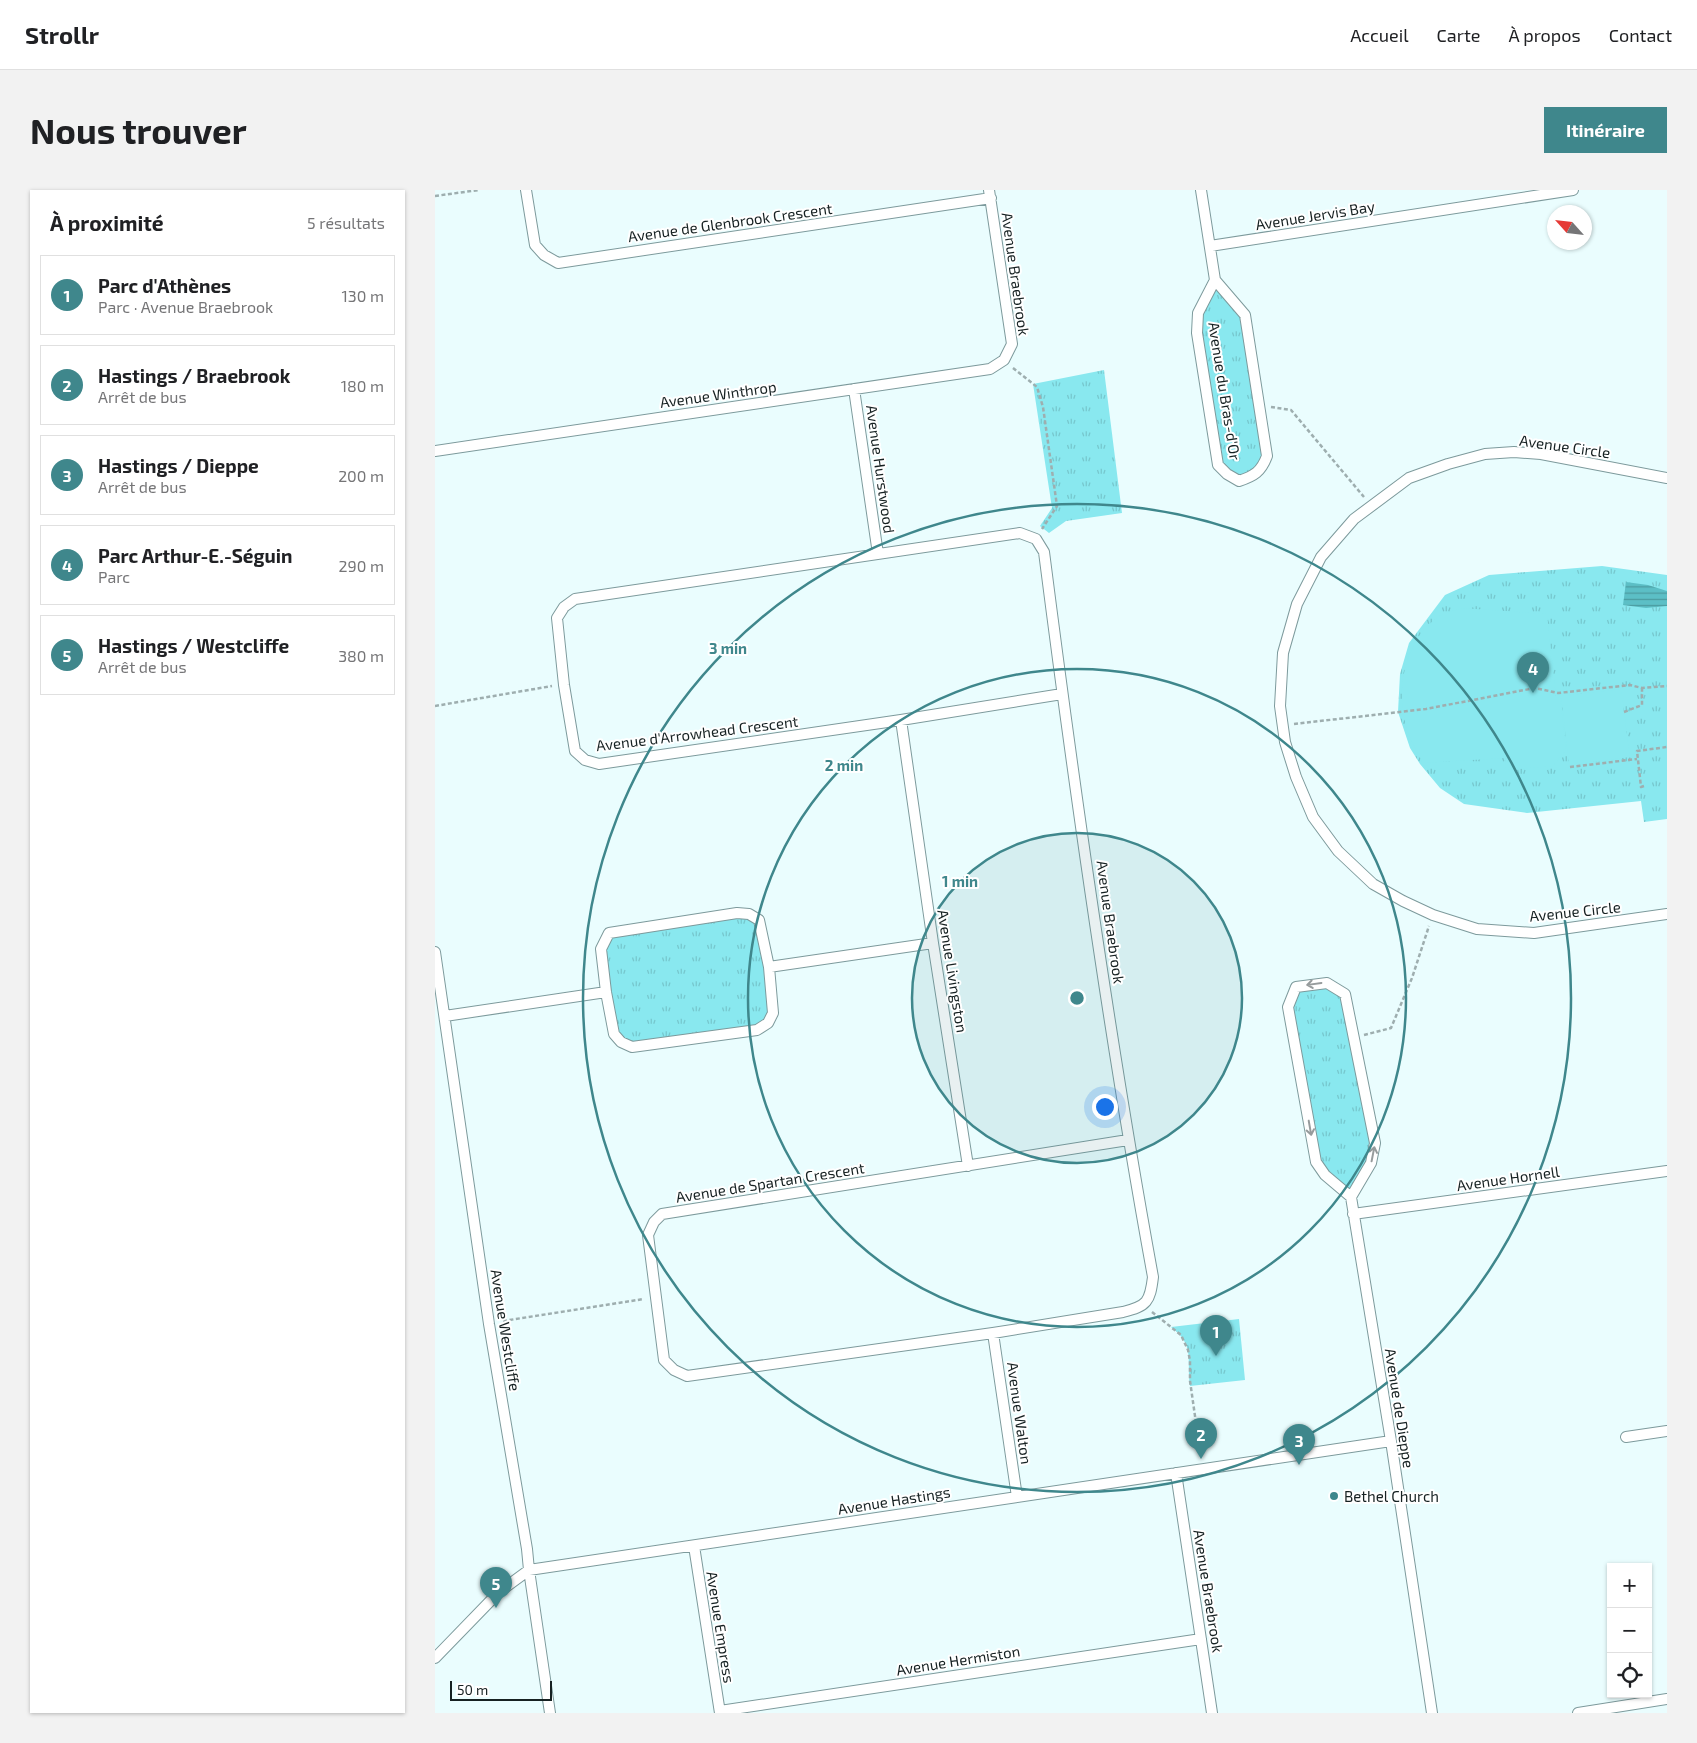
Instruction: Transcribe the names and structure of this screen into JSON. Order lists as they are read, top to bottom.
{
  "streets": {
    "street": [
      "Avenue Jervis Bay",
      "Avenue de Glenbrook Crescent",
      "Avenue Braebrook",
      "Avenue du Bras-d'Or",
      "Avenue Winthrop",
      "Avenue Circle",
      "Avenue Hurstwood",
      "Avenue d'Arrowhead Crescent",
      "Avenue Livingston",
      "Avenue Hornell",
      "Avenue de Spartan Crescent",
      "Avenue Westcliffe",
      "Avenue de Dieppe",
      "Avenue Walton",
      "Avenue Hastings",
      "Avenue Empress",
      "Avenue Hermiston"
    ]
  },
  "crossings": [
    ["Avenue de Glenbrook Crescent", "Avenue Braebrook"],
    ["Avenue Braebrook", "Avenue Winthrop"],
    ["Avenue Braebrook", "Avenue d'Arrowhead Crescent"],
    ["Avenue Braebrook", "Avenue de Spartan Crescent"],
    ["Avenue Braebrook", "Avenue Hastings"],
    ["Avenue Braebrook", "Avenue Hermiston"],
    ["Avenue Winthrop", "Avenue Hurstwood"],
    ["Avenue Hurstwood", "Avenue d'Arrowhead Crescent"],
    ["Avenue d'Arrowhead Crescent", "Avenue Livingston"],
    ["Avenue Livingston", "Avenue de Spartan Crescent"],
    ["Avenue Hornell", "Avenue de Dieppe"],
    ["Avenue de Spartan Crescent", "Avenue Walton"],
    ["Avenue Westcliffe", "Avenue Hastings"],
    ["Avenue de Dieppe", "Avenue Hastings"],
    ["Avenue Walton", "Avenue Hastings"],
    ["Avenue Hastings", "Avenue Empress"],
    ["Avenue Empress", "Avenue Hermiston"]
  ],
  "places": ["Bethel Church"],
  "scale_bar": "50 m",
  "north": "top left",
  "page": {
    "header": "Strollr",
    "nav": [
      "Accueil",
      "Carte",
      "À propos",
      "Contact"
    ],
    "buttons": "Itinéraire",
    "title": "Nous trouver",
    "heading": ["À proximité", "5 résultats"],
    "list": [
      {
        "mark": "1",
        "name": "Parc d'Athènes",
        "note": "Parc · Avenue Braebrook",
        "value": "130 m"
      },
      {
        "mark": "2",
        "name": "Hastings / Braebrook",
        "note": "Arrêt de bus",
        "value": "180 m"
      },
      {
        "mark": "3",
        "name": "Hastings / Dieppe",
        "note": "Arrêt de bus",
        "value": "200 m"
      },
      {
        "mark": "4",
        "name": "Parc Arthur-E.-Séguin",
        "note": "Parc",
        "value": "290 m"
      },
      {
        "mark": "5",
        "name": "Hastings / Westcliffe",
        "note": "Arrêt de bus",
        "value": "380 m"
      }
    ],
    "pins": [
      "4",
      "1",
      "2",
      "3",
      "5"
    ],
    "map_buttons": ["+", "−"],
    "scale": "50 m"
  },
  "rings": ["3 min", "2 min", "1 min"]
}
